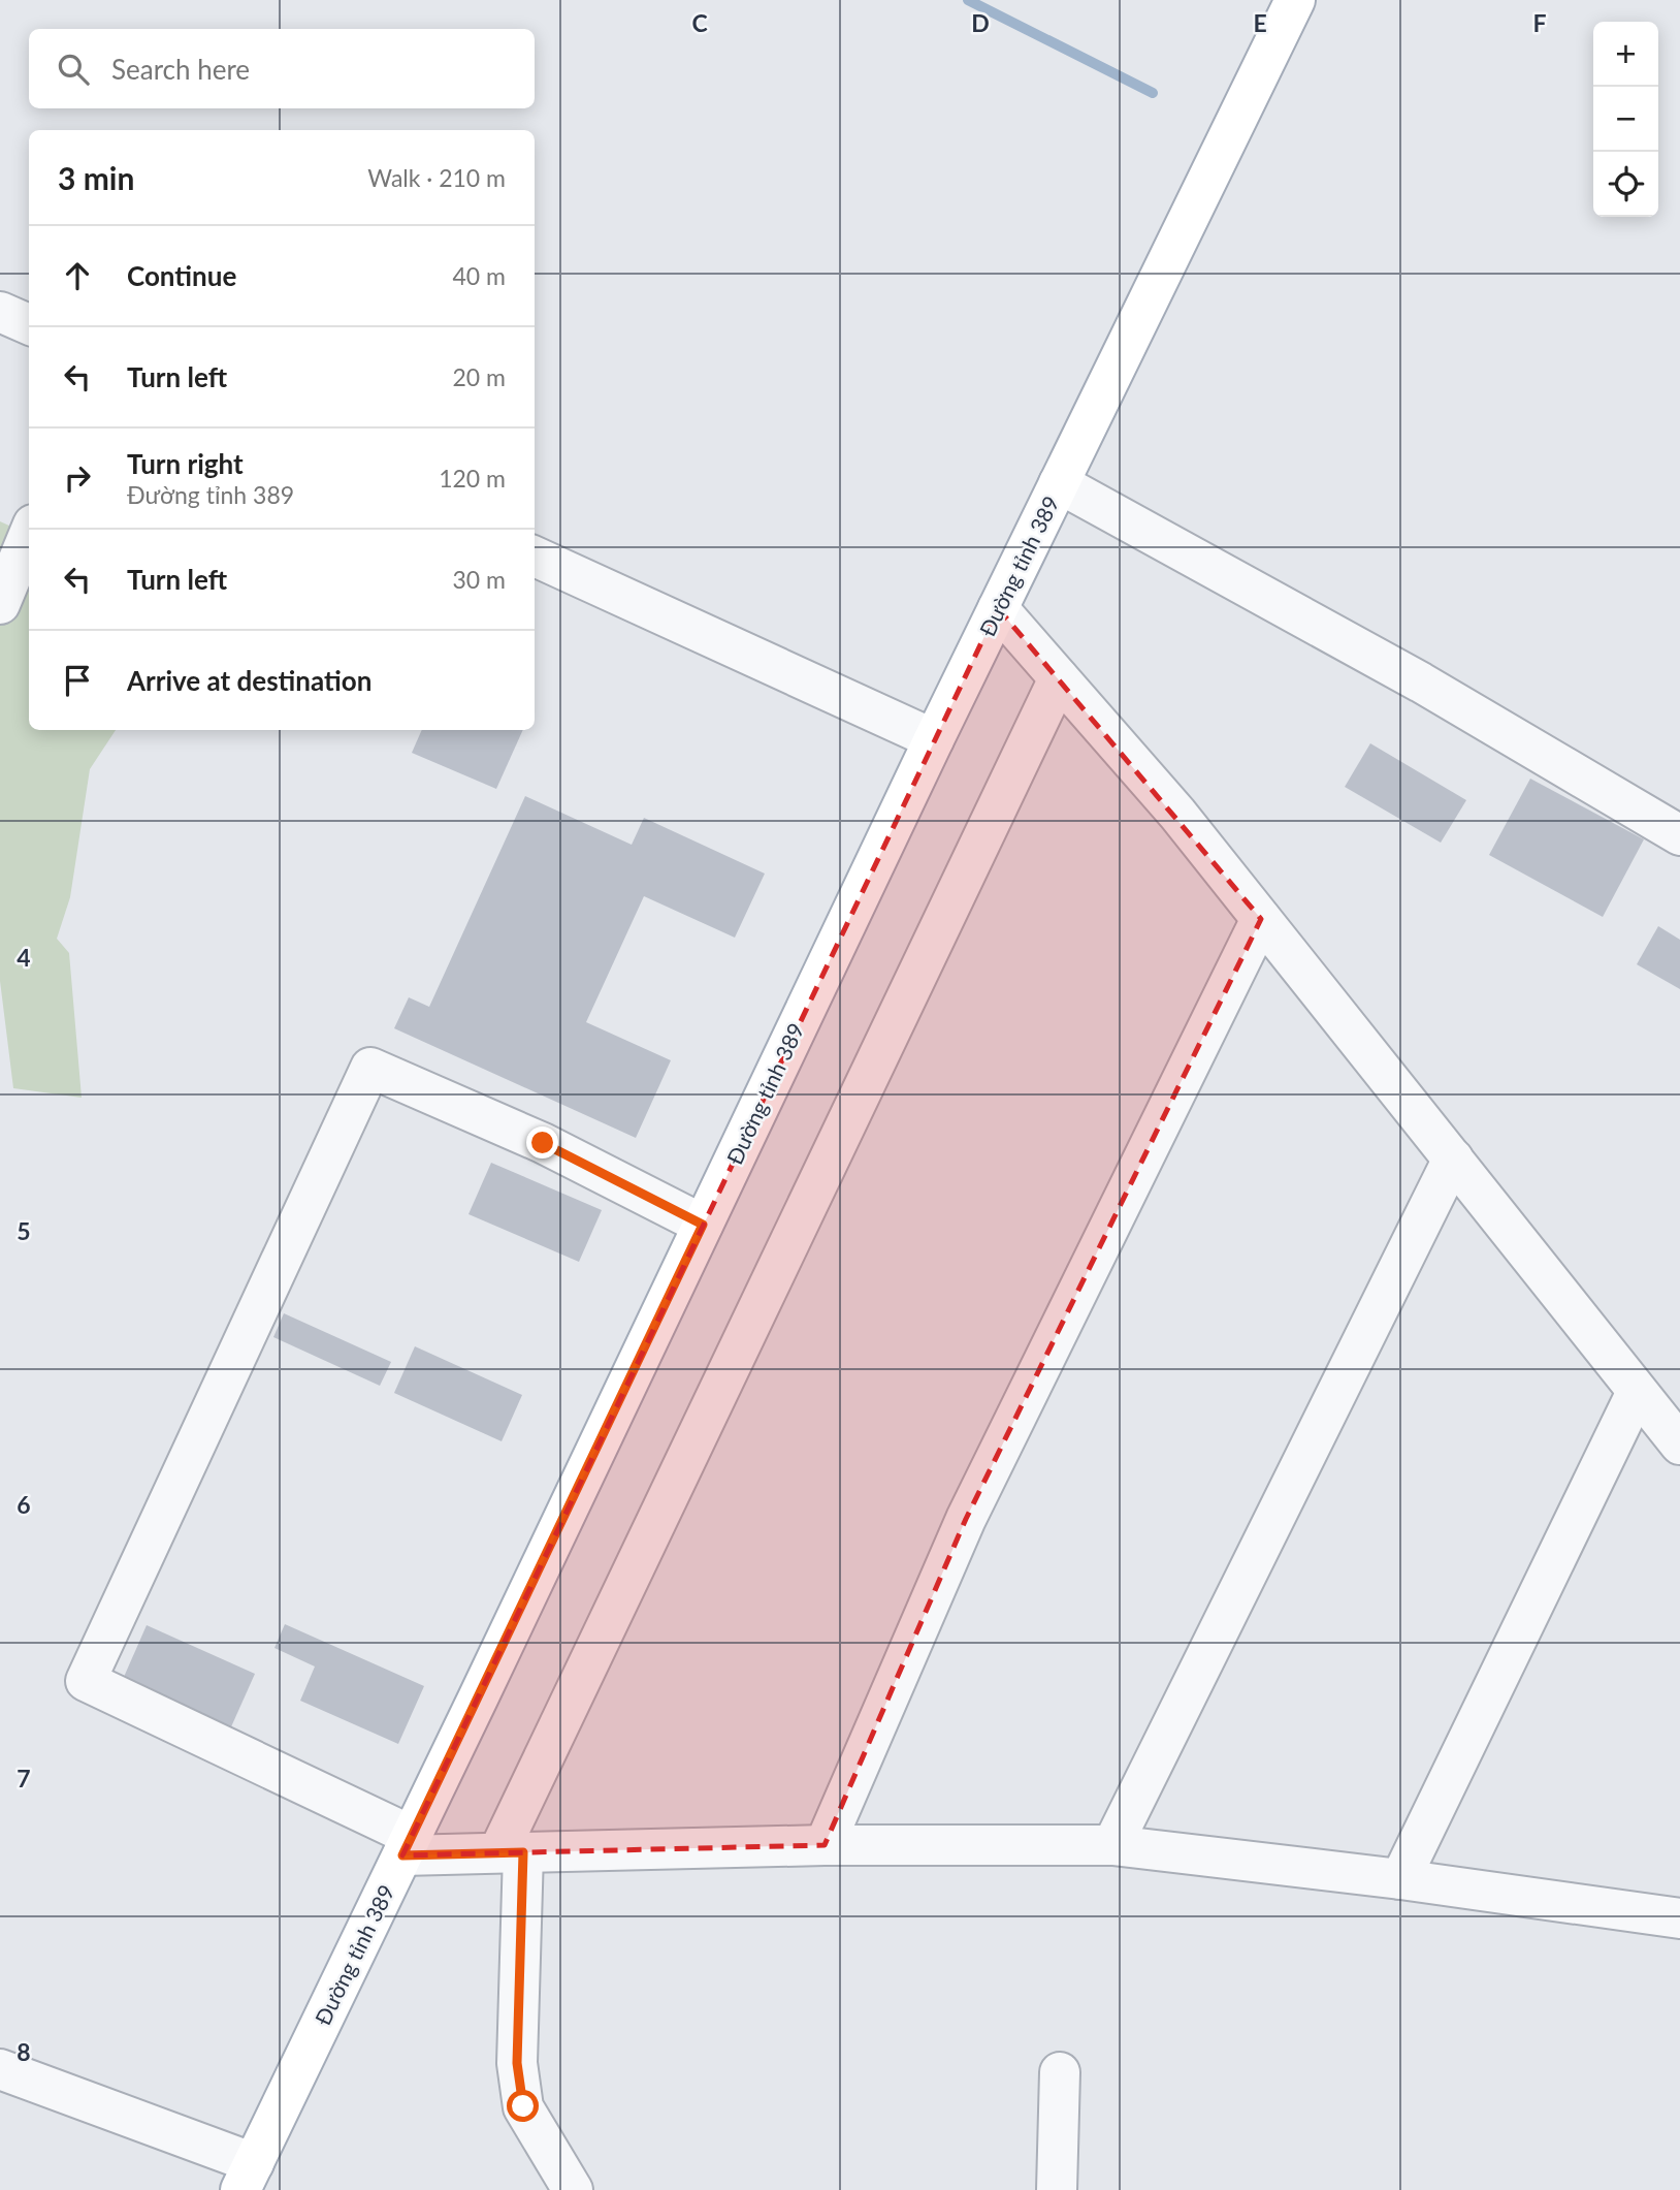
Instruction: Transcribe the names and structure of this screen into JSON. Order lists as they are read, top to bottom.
{
  "streets": {
    "main road": ["Đường tỉnh 389"]
  },
  "page": {
    "map_buttons": ["+", "−"],
    "search": "Search here",
    "heading": ["3 min", "Walk · 210 m"],
    "list": [
      ["Continue", "40 m"],
      ["Turn left", "20 m"],
      ["Turn right", "Đường tỉnh 389", "120 m"],
      ["Turn left", "30 m"],
      "Arrive at destination"
    ]
  },
  "grid": {
    "columns": [
      "C",
      "D",
      "E",
      "F"
    ],
    "rows": [
      "4",
      "5",
      "6",
      "7",
      "8"
    ]
  }
}
